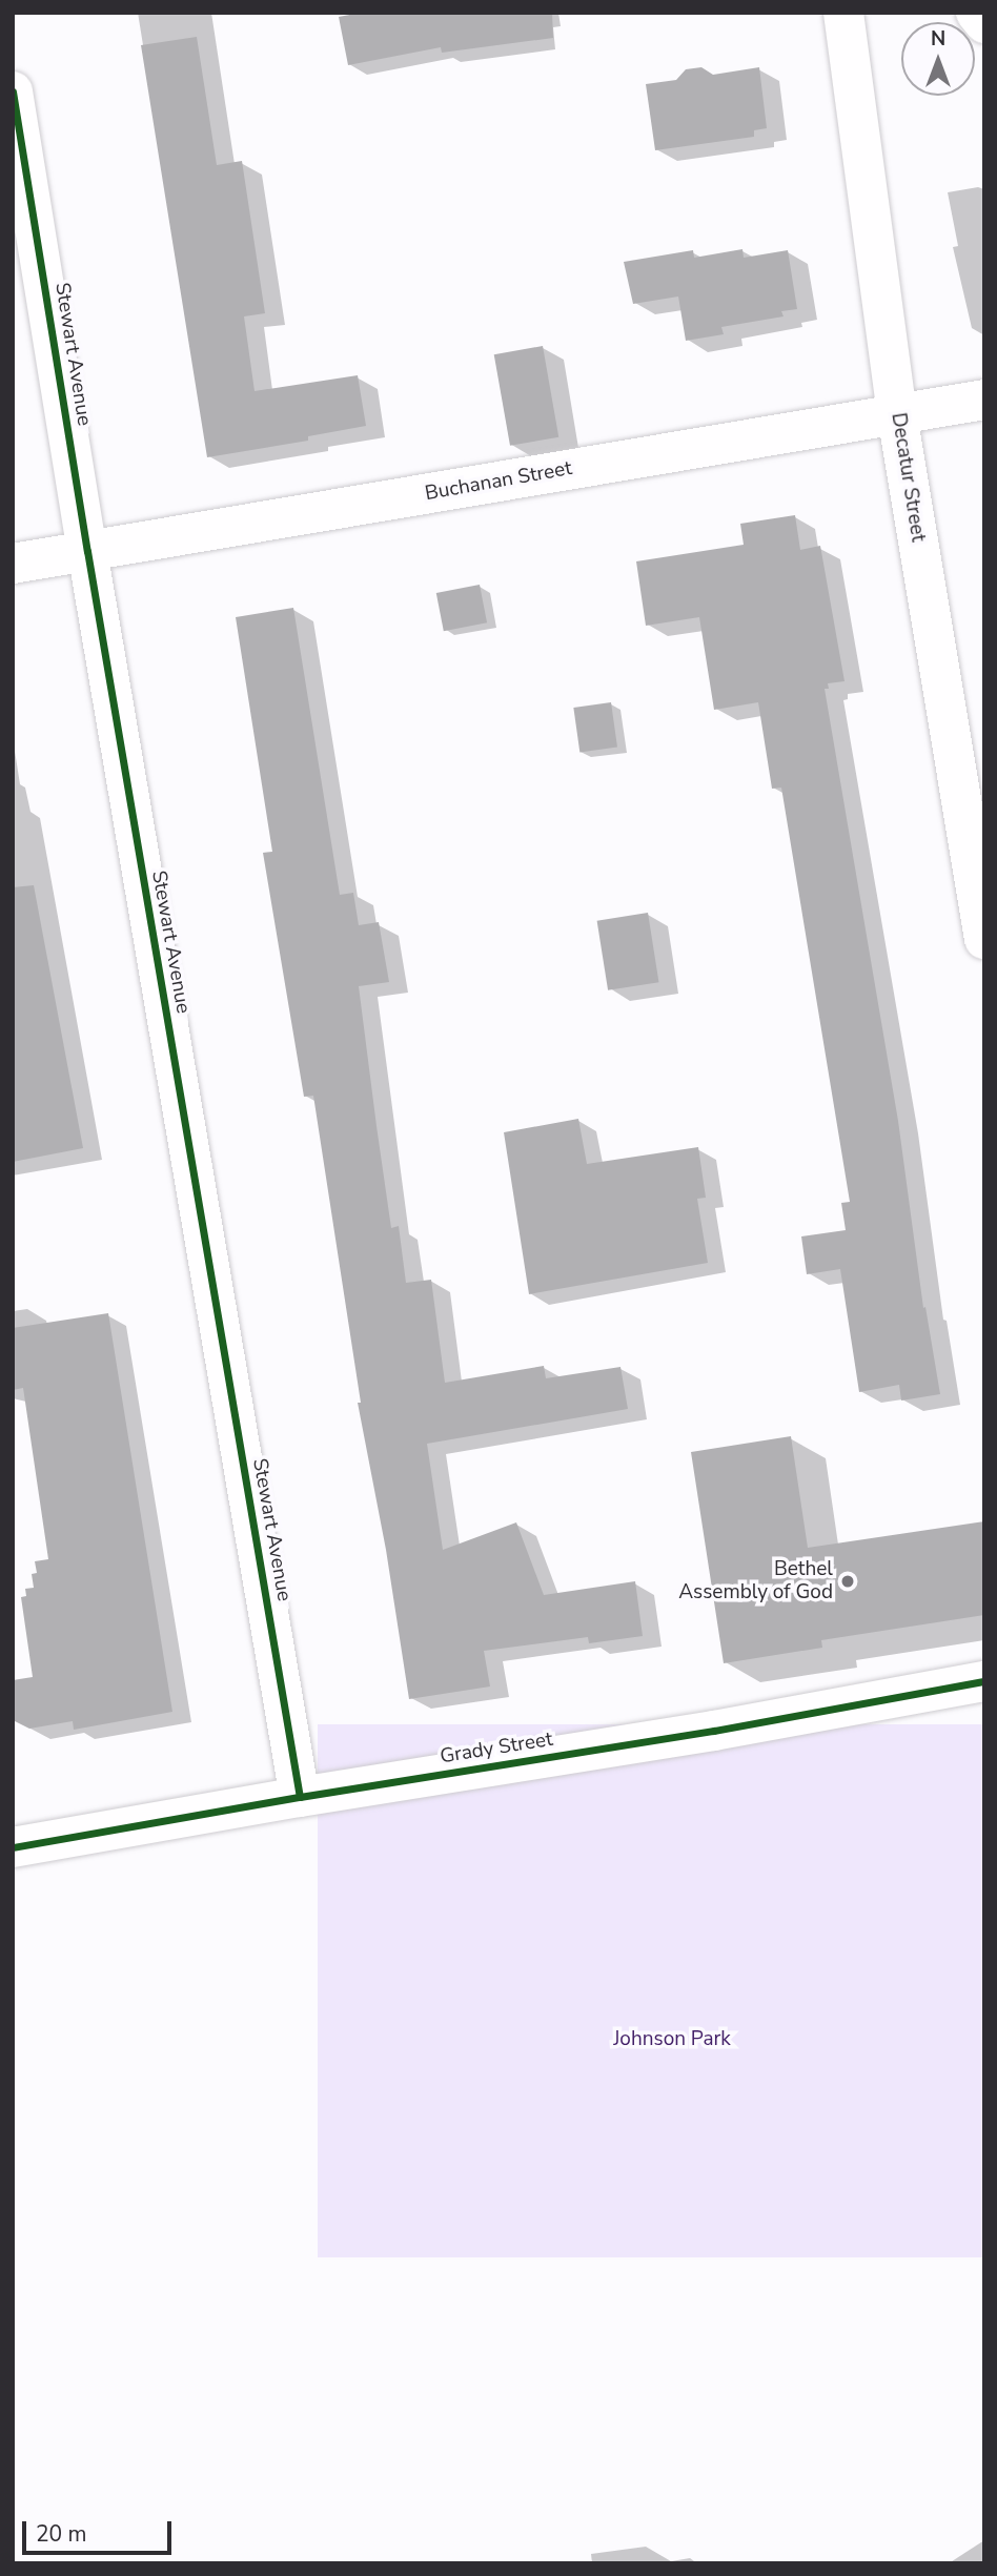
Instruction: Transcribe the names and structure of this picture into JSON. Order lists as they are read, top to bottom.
{
  "streets": {
    "street": [
      "Stewart Avenue",
      "Decatur Street",
      "Buchanan Street",
      "Grady Street"
    ]
  },
  "crossings": [
    ["Stewart Avenue", "Buchanan Street"],
    ["Stewart Avenue", "Grady Street"],
    ["Decatur Street", "Buchanan Street"]
  ],
  "parks": ["Johnson Park"],
  "places": ["Bethel Assembly of God"],
  "scale_bar": "20 m",
  "north": "top"
}
